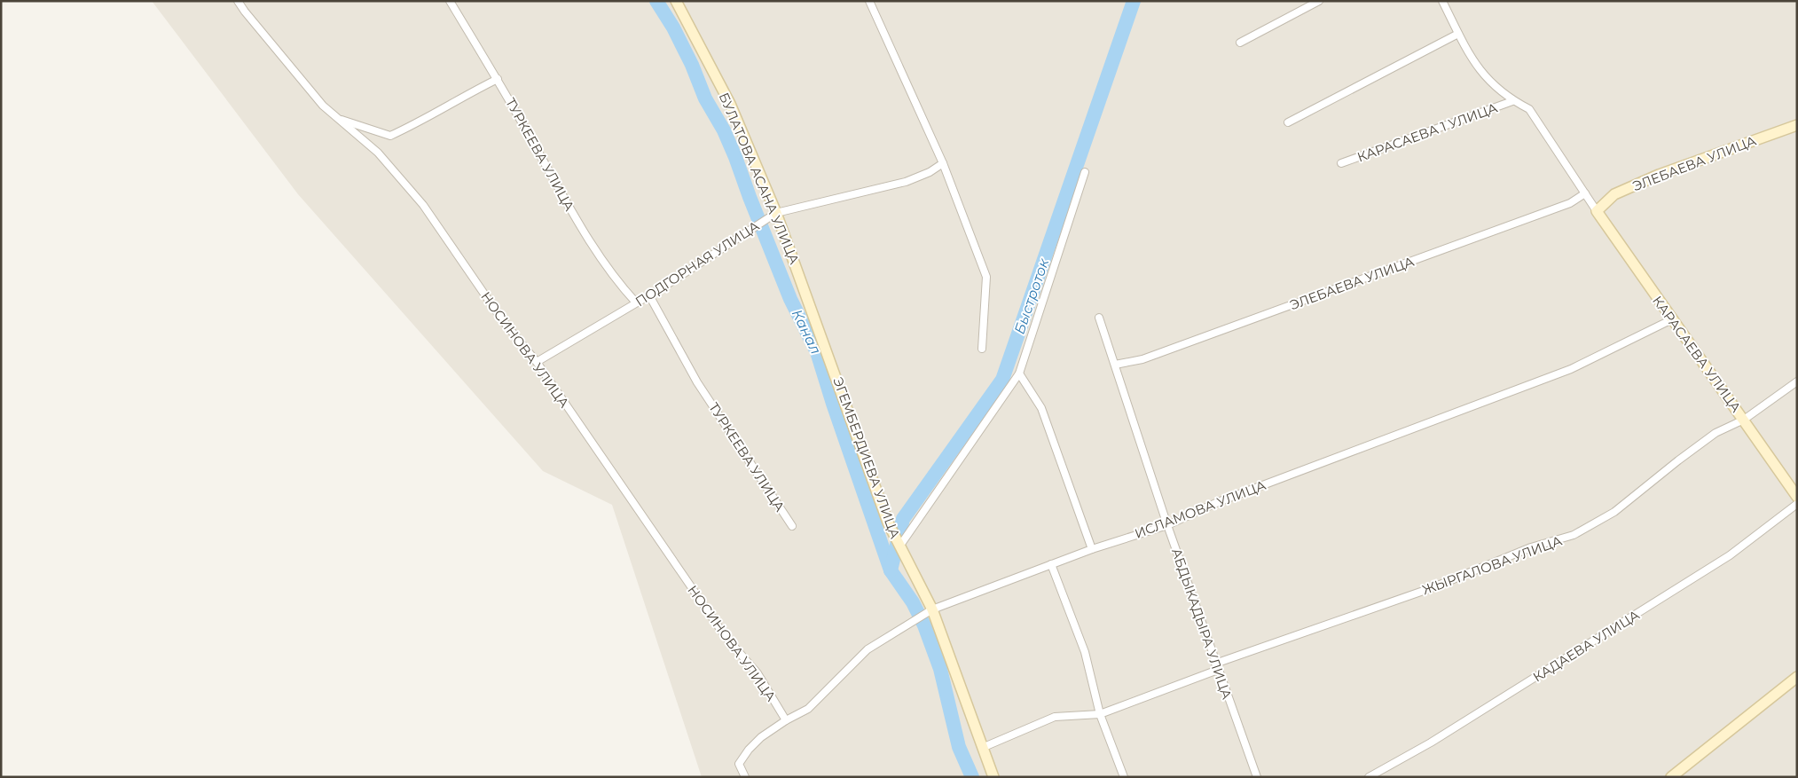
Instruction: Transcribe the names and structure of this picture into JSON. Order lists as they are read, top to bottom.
{
  "streets": {
    "street": [
      "КАРАСАЕВА 1 УЛИЦА",
      "ТУРКЕЕВА УЛИЦА",
      "ЭЛЕБАЕВА УЛИЦА",
      "БУЛАТОВА АСАНА УЛИЦА",
      "ПОДГОРНАЯ УЛИЦА",
      "НОСИНОВА УЛИЦА",
      "КАРАСАЕВА УЛИЦА",
      "ЭГЕМБЕРДИЕВА УЛИЦА",
      "ИСЛАМОВА УЛИЦА",
      "ЖЫРГАЛОВА УЛИЦА",
      "АБДЫКАДЫРА УЛИЦА",
      "КАДАЕВА УЛИЦА"
    ]
  },
  "crossings": [
    ["ТУРКЕЕВА УЛИЦА", "ПОДГОРНАЯ УЛИЦА"],
    ["ЭЛЕБАЕВА УЛИЦА", "КАРАСАЕВА УЛИЦА"],
    ["ЭЛЕБАЕВА УЛИЦА", "АБДЫКАДЫРА УЛИЦА"],
    ["БУЛАТОВА АСАНА УЛИЦА", "ПОДГОРНАЯ УЛИЦА"],
    ["БУЛАТОВА АСАНА УЛИЦА", "ЭГЕМБЕРДИЕВА УЛИЦА"],
    ["ПОДГОРНАЯ УЛИЦА", "НОСИНОВА УЛИЦА"],
    ["НОСИНОВА УЛИЦА", "ИСЛАМОВА УЛИЦА"],
    ["КАРАСАЕВА УЛИЦА", "ИСЛАМОВА УЛИЦА"],
    ["КАРАСАЕВА УЛИЦА", "ЖЫРГАЛОВА УЛИЦА"],
    ["ЭГЕМБЕРДИЕВА УЛИЦА", "ИСЛАМОВА УЛИЦА"],
    ["ЭГЕМБЕРДИЕВА УЛИЦА", "ЖЫРГАЛОВА УЛИЦА"],
    ["ИСЛАМОВА УЛИЦА", "АБДЫКАДЫРА УЛИЦА"],
    ["ЖЫРГАЛОВА УЛИЦА", "АБДЫКАДЫРА УЛИЦА"]
  ],
  "water": ["Быстроток", "Канал"]
}
